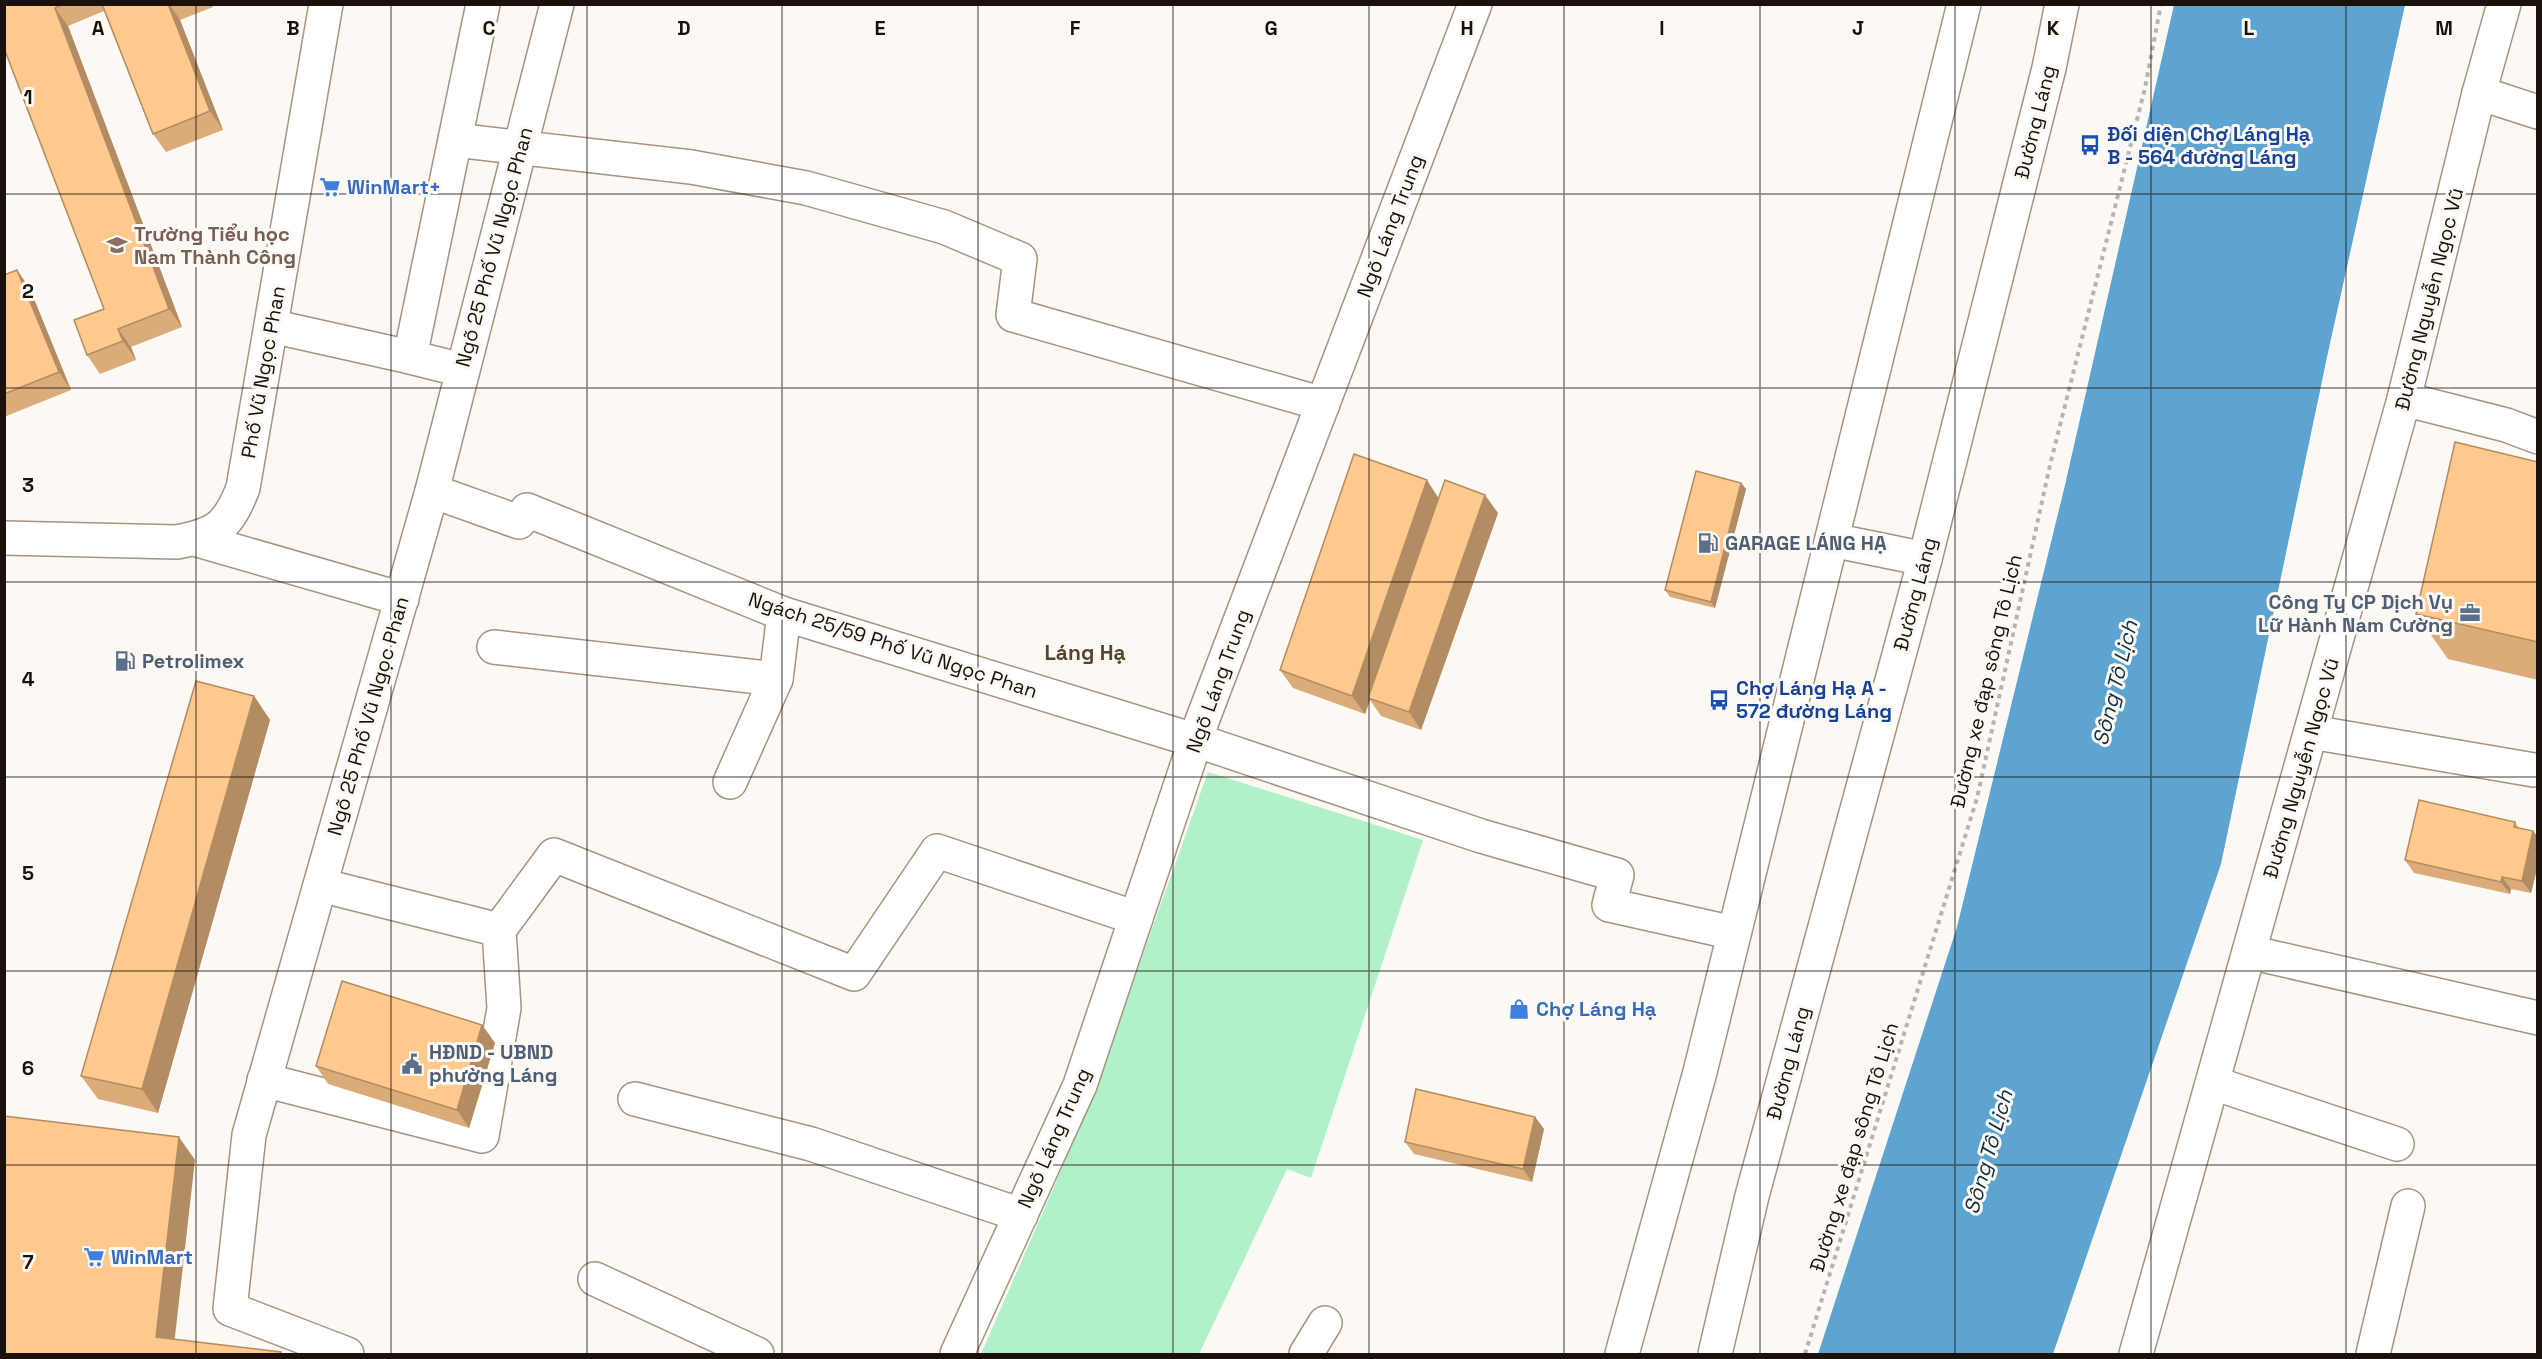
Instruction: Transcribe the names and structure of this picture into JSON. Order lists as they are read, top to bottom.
{
  "streets": {
    "main road": [
      "Đường Láng",
      "Ngõ Láng Trung",
      "Ngõ 25 Phố Vũ Ngọc Phan",
      "Đường Nguyễn Ngọc Vũ",
      "Phố Vũ Ngọc Phan",
      "Ngách 25/59 Phố Vũ Ngọc Phan"
    ],
    "path": ["Đường xe đạp sông Tô Lịch"]
  },
  "crossings": [
    ["Ngõ Láng Trung", "Ngách 25/59 Phố Vũ Ngọc Phan"],
    ["Ngõ 25 Phố Vũ Ngọc Phan", "Ngách 25/59 Phố Vũ Ngọc Phan"]
  ],
  "districts": ["Láng Hạ"],
  "water": ["Sông Tô Lịch"],
  "places": {
    "bus stop": ["Đối diện Chợ Láng Hạ B - 564 đường Láng", "Chợ Láng Hạ A - 572 đường Láng"],
    "supermarket": ["WinMart+", "WinMart"],
    "school or university": ["Trường Tiểu học Nam Thành Công"],
    "fuel station": ["GARAGE LÁNG HẠ", "Petrolimex"],
    "office": ["Công Ty CP Dịch Vụ Lữ Hành Nam Cường"],
    "shop": ["Chợ Láng Hạ"],
    "public building": ["HĐND - UBND phường Láng"]
  },
  "grid": {
    "columns": [
      "A",
      "B",
      "C",
      "D",
      "E",
      "F",
      "G",
      "H",
      "I",
      "J",
      "K",
      "L",
      "M"
    ],
    "rows": [
      "1",
      "2",
      "3",
      "4",
      "5",
      "6",
      "7"
    ]
  }
}
